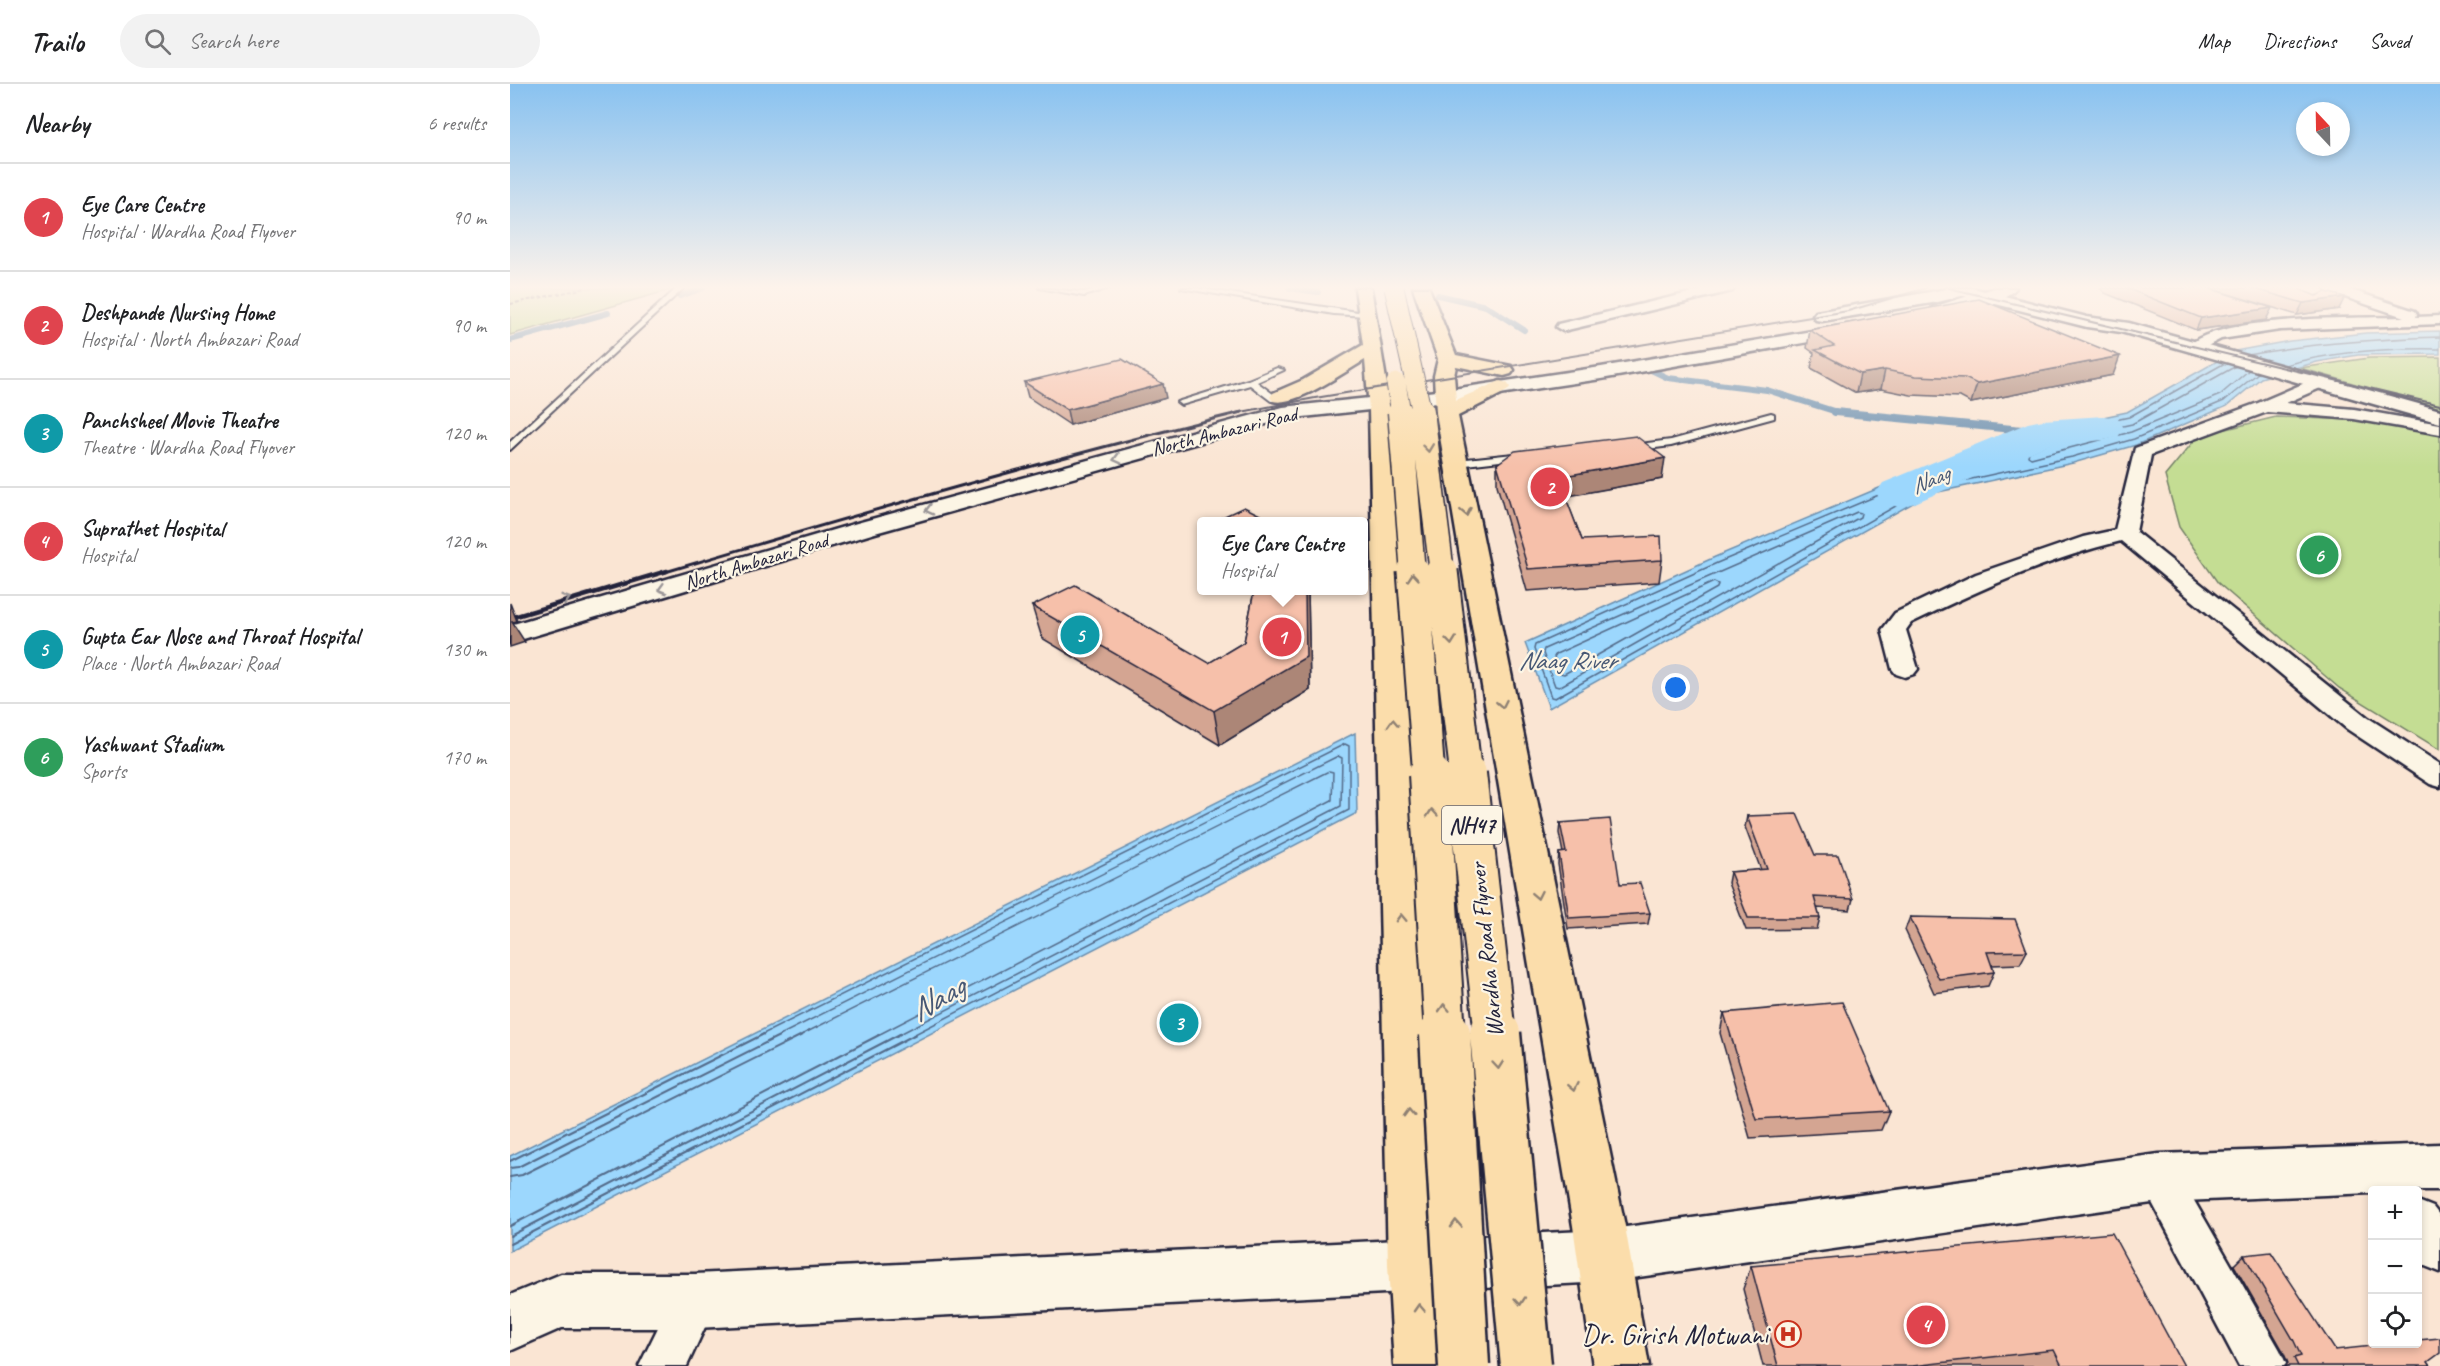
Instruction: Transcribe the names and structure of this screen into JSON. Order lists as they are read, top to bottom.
{
  "streets": {
    "main road": ["North Ambazari Road", "NH47", "Wardha Road Flyover"]
  },
  "water": ["Naag", "Naag River"],
  "places": {
    "hospital": ["Dr. Girish Motwani"]
  },
  "north": "top",
  "page": {
    "header": "Trailo",
    "search": "Search here",
    "nav": ["Map", "Directions", "Saved"],
    "heading": ["Nearby", "6 results"],
    "list": [
      {
        "mark": "1",
        "name": "Eye Care Centre",
        "note": "Hospital · Wardha Road Flyover",
        "value": "90 m"
      },
      {
        "mark": "2",
        "name": "Deshpande Nursing Home",
        "note": "Hospital · North Ambazari Road",
        "value": "90 m"
      },
      {
        "mark": "3",
        "name": "Panchsheel Movie Theatre",
        "note": "Theatre · Wardha Road Flyover",
        "value": "120 m"
      },
      {
        "mark": "4",
        "name": "Suprathet Hospital",
        "note": "Hospital",
        "value": "120 m"
      },
      {
        "mark": "5",
        "name": "Gupta Ear Nose and Throat Hospital",
        "note": "Place · North Ambazari Road",
        "value": "130 m"
      },
      {
        "mark": "6",
        "name": "Yashwant Stadium",
        "note": "Sports",
        "value": "170 m"
      }
    ],
    "pins": [
      "2",
      "6",
      "5",
      "1",
      "3",
      "4"
    ],
    "popup": ["Eye Care Centre", "Hospital"],
    "map_buttons": ["+", "−"]
  }
}
